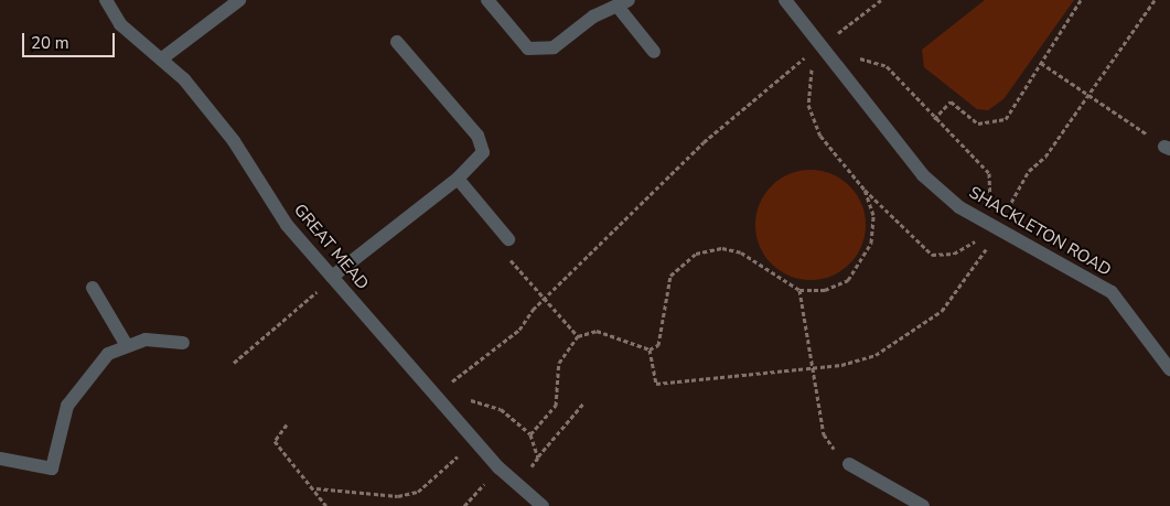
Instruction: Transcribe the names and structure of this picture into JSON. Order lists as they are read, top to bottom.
{
  "streets": {
    "street": ["SHACKLETON ROAD", "GREAT MEAD"]
  },
  "scale_bar": "20 m"
}
